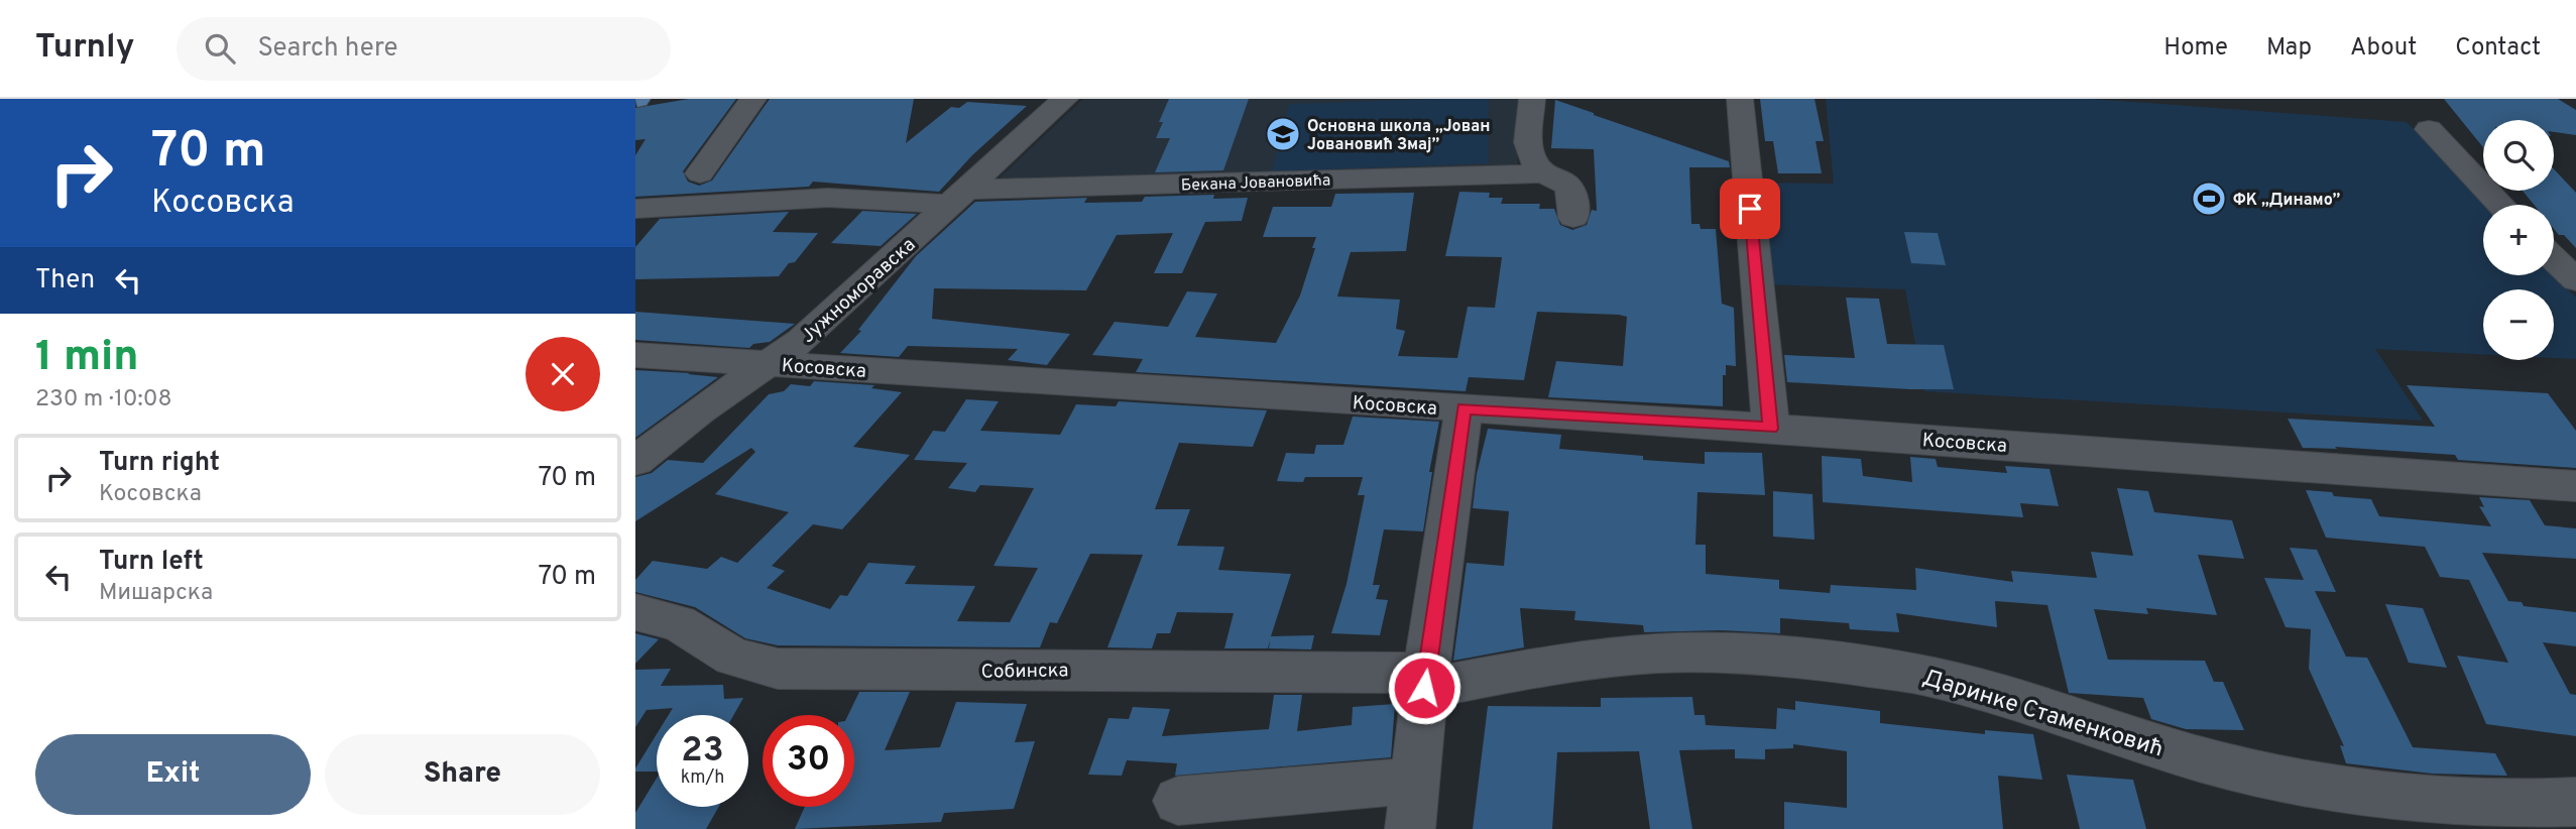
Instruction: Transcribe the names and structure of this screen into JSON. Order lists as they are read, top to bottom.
{
  "streets": {
    "street": [
      "Бекана Јовановића",
      "Јужноморавска",
      "Косовска",
      "Собинска",
      "Даринке Стаменковић"
    ]
  },
  "crossings": [
    ["Бекана Јовановића", "Јужноморавска"],
    ["Јужноморавска", "Косовска"],
    ["Собинска", "Даринке Стаменковић"]
  ],
  "places": {
    "school or university": ["Основна школа „Јован Јовановић Змај”"],
    "sports": ["ФК „Динамо”"]
  },
  "page": {
    "header": "Turnly",
    "search": "Search here",
    "nav": [
      "Home",
      "Map",
      "About",
      "Contact"
    ],
    "turn": ["70 m", "Косовска"],
    "map_buttons": ["+", "−"],
    "then": "Then",
    "heading": ["1 min", "230 m · 10:08"],
    "list": [
      {
        "name": "Turn right",
        "note": "Косовска",
        "value": "70 m"
      },
      {
        "name": "Turn left",
        "note": "Мишарска",
        "value": "70 m"
      }
    ],
    "speed": "23 km/h",
    "limit": "30",
    "buttons": ["Exit", "Share"]
  }
}
